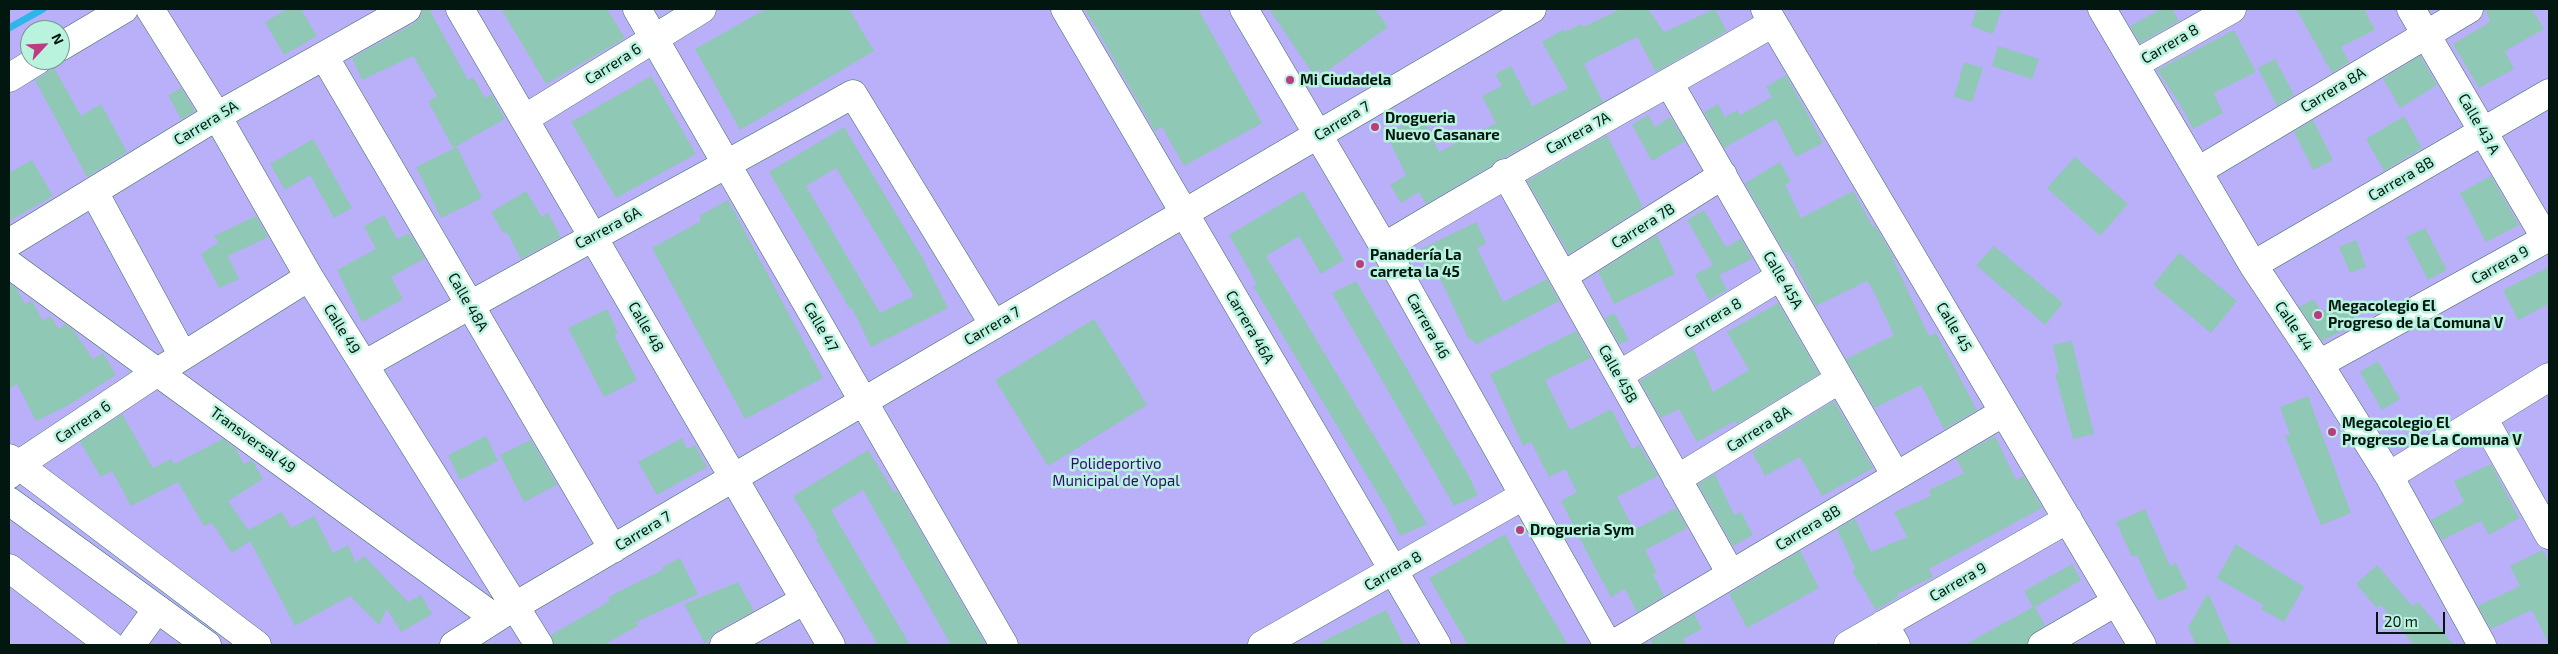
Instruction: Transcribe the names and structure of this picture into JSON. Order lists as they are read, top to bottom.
{
  "streets": {
    "street": [
      "Carrera 8",
      "Carrera 6",
      "Carrera 8A",
      "Carrera 7",
      "Carrera 5A",
      "Calle 43 A",
      "Carrera 7A",
      "Carrera 8B",
      "Carrera 7B",
      "Carrera 6A",
      "Carrera 9",
      "Calle 45A",
      "Calle 48A",
      "Carrera 46",
      "Calle 44",
      "Calle 48",
      "Calle 47",
      "Carrera 46A",
      "Calle 45",
      "Calle 49",
      "Calle 45B",
      "Transversal 49"
    ]
  },
  "crossings": [
    ["Carrera 8", "Calle 45A"],
    ["Carrera 8", "Carrera 46"],
    ["Carrera 8", "Calle 44"],
    ["Carrera 8", "Carrera 46A"],
    ["Carrera 8", "Calle 45B"],
    ["Carrera 6", "Calle 48"],
    ["Carrera 6", "Calle 47"],
    ["Carrera 6", "Calle 49"],
    ["Carrera 6", "Transversal 49"],
    ["Carrera 8A", "Calle 43 A"],
    ["Carrera 8A", "Calle 45A"],
    ["Carrera 8A", "Calle 44"],
    ["Carrera 8A", "Calle 45B"],
    ["Carrera 7", "Carrera 6A"],
    ["Carrera 7", "Calle 48A"],
    ["Carrera 7", "Carrera 46"],
    ["Carrera 7", "Calle 48"],
    ["Carrera 7", "Calle 47"],
    ["Carrera 7", "Carrera 46A"],
    ["Carrera 7", "Calle 49"],
    ["Carrera 7", "Transversal 49"],
    ["Carrera 5A", "Calle 48A"],
    ["Carrera 5A", "Calle 49"],
    ["Calle 43 A", "Carrera 8B"],
    ["Calle 43 A", "Carrera 9"],
    ["Carrera 7A", "Calle 45A"],
    ["Carrera 7A", "Carrera 46"],
    ["Carrera 7A", "Calle 45"],
    ["Carrera 7A", "Calle 45B"],
    ["Carrera 8B", "Calle 45A"],
    ["Carrera 8B", "Calle 44"],
    ["Carrera 8B", "Calle 45"],
    ["Carrera 8B", "Calle 45B"],
    ["Carrera 7B", "Calle 45A"],
    ["Carrera 7B", "Calle 45B"],
    ["Carrera 6A", "Calle 48A"],
    ["Carrera 6A", "Calle 48"],
    ["Carrera 6A", "Calle 47"],
    ["Carrera 6A", "Calle 49"],
    ["Carrera 9", "Calle 44"],
    ["Carrera 9", "Calle 45"],
    ["Calle 49", "Transversal 49"]
  ],
  "parks": ["Polideportivo Municipal de Yopal"],
  "places": [
    "Mi Ciudadela",
    "Drogueria Nuevo Casanare",
    "Panadería La carreta la 45",
    "Megacolegio El Progreso de la Comuna V",
    "Megacolegio El Progreso De La Comuna V",
    "Drogueria Sym"
  ],
  "scale_bar": "20 m",
  "north": "top right"
}
